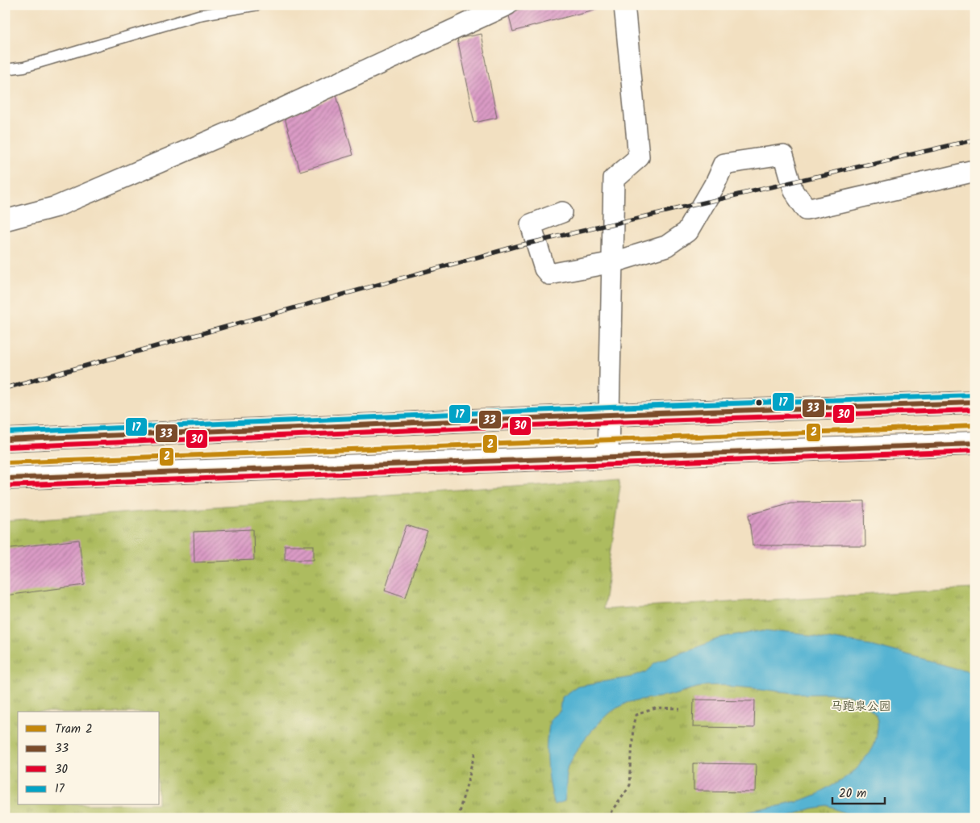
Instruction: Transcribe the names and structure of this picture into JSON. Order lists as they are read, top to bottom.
{
  "parks": ["马跑泉公园"],
  "lines": [
    "transit line 17",
    "transit line 33",
    "transit line 30",
    "tram line 2"
  ],
  "legend": [
    "Tram 2",
    "33",
    "30",
    "17"
  ],
  "scale_bar": "20 m"
}
